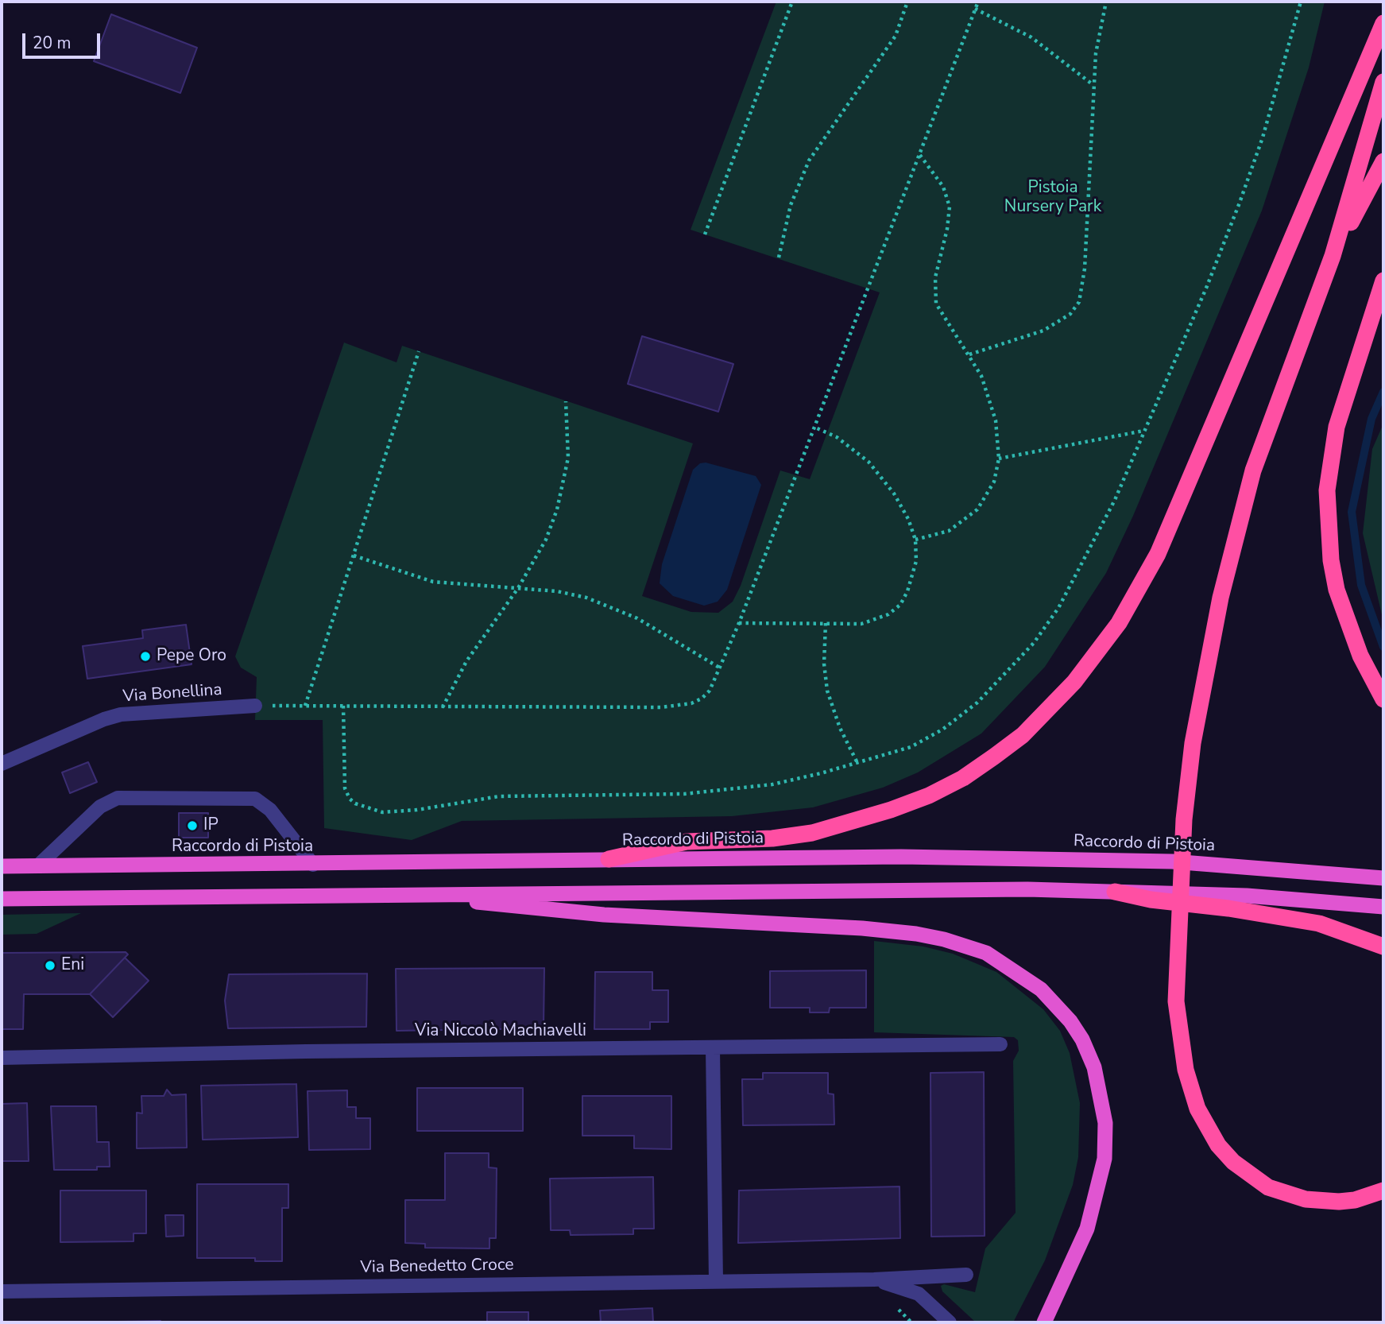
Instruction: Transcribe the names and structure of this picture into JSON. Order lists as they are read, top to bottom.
{
  "streets": {
    "highway": ["Raccordo di Pistoia"],
    "street": ["Via Bonellina", "Via Niccolò Machiavelli", "Via Benedetto Croce"]
  },
  "parks": ["Pistoia Nursery Park"],
  "places": ["Pepe Oro", "IP", "Eni"],
  "scale_bar": "20 m"
}
